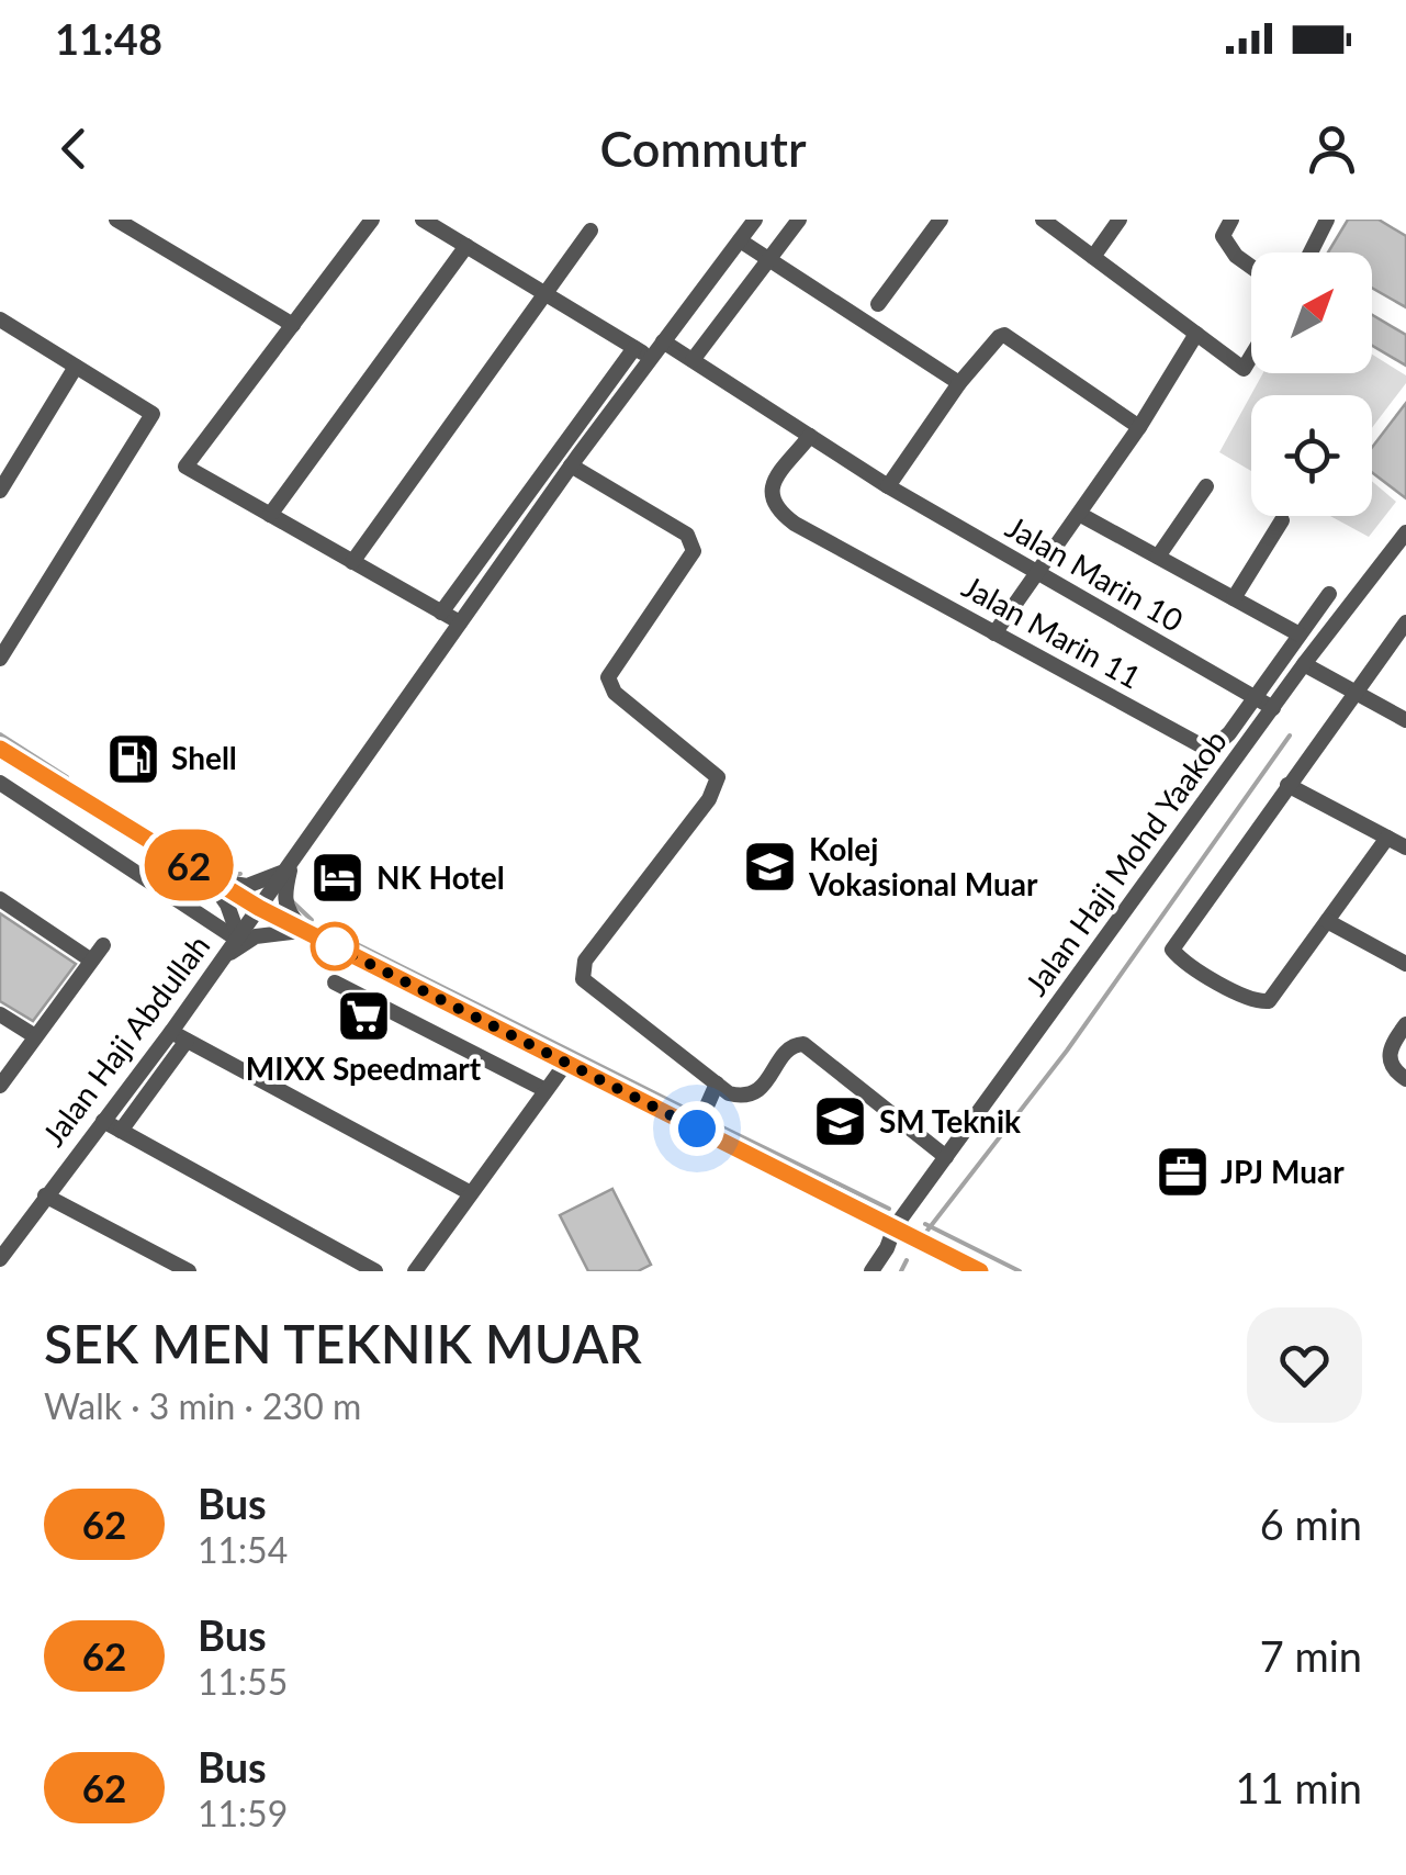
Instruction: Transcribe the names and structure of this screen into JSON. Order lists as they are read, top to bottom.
{
  "streets": {
    "street": [
      "Jalan Marin 10",
      "Jalan Marin 11",
      "Jalan Haji Mohd Yaakob",
      "Jalan Haji Abdullah"
    ]
  },
  "crossings": [
    ["Jalan Marin 10", "Jalan Marin 11"],
    ["Jalan Marin 10", "Jalan Haji Mohd Yaakob"],
    ["Jalan Marin 10", "Jalan Haji Abdullah"]
  ],
  "places": {
    "fuel station": ["Shell"],
    "school or university": ["Kolej Vokasional Muar", "SM Teknik"],
    "hotel": ["NK Hotel"],
    "supermarket": ["MIXX Speedmart"],
    "office": ["JPJ Muar"]
  },
  "lines": ["bus line 62"],
  "north": "top right",
  "page": {
    "status": "11:48",
    "header": "Commutr",
    "on_map": "62",
    "heading": ["SEK MEN TEKNIK MUAR", "Walk · 3 min · 230 m"],
    "list": [
      {
        "mark": "62",
        "name": "Bus",
        "note": "11:54",
        "value": "6 min"
      },
      {
        "mark": "62",
        "name": "Bus",
        "note": "11:55",
        "value": "7 min"
      },
      {
        "mark": "62",
        "name": "Bus",
        "note": "11:59",
        "value": "11 min"
      }
    ]
  }
}
